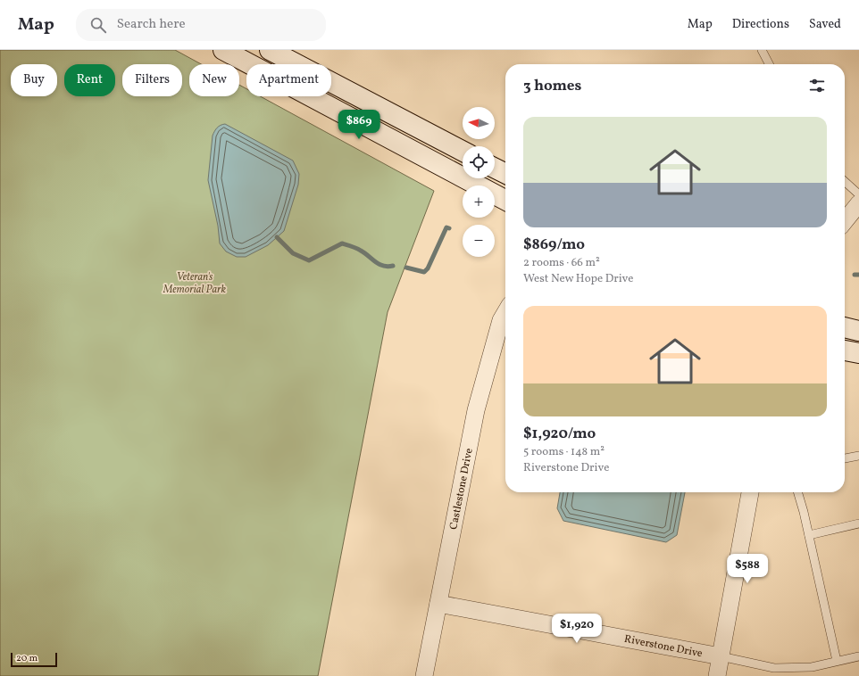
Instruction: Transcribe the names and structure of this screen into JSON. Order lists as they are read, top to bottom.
{
  "streets": {
    "street": ["Castlestone Drive", "Riverstone Drive"]
  },
  "crossings": [
    ["Castlestone Drive", "Riverstone Drive"]
  ],
  "parks": ["Veteran's Memorial Park"],
  "scale_bar": "20 m",
  "north": "left",
  "page": {
    "header": "Map",
    "search": "Search here",
    "nav": ["Map", "Directions", "Saved"],
    "chip": [
      "Buy",
      "Rent",
      "Filters",
      "New",
      "Apartment"
    ],
    "heading": "3 homes",
    "map_buttons": ["+", "−"],
    "list": [
      {
        "name": "$869/mo",
        "note": "2 rooms · 66 m² · West New Hope Drive"
      },
      {
        "name": "$1,920/mo",
        "note": "5 rooms · 148 m² · Riverstone Drive"
      }
    ],
    "price": ["$869", "$588", "$1,920"],
    "scale": "20 m"
  }
}
